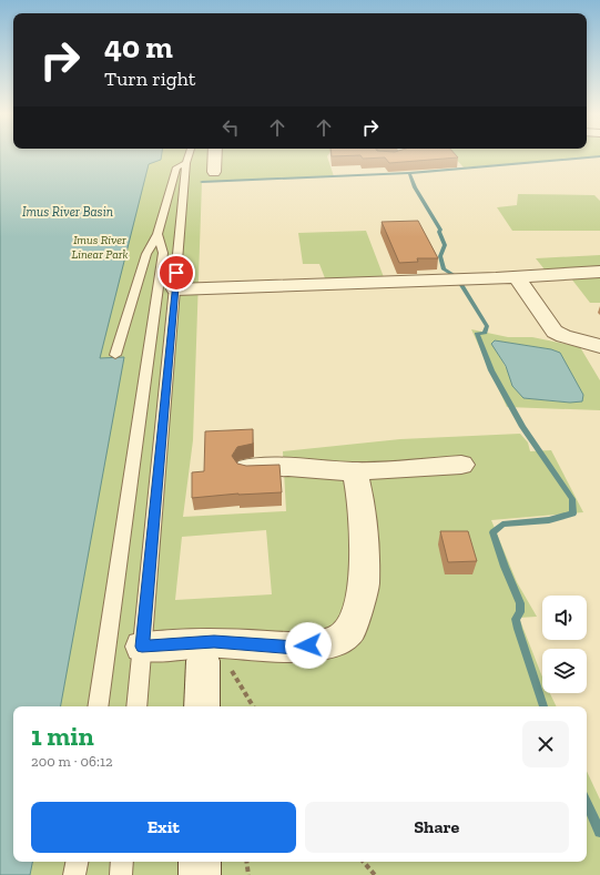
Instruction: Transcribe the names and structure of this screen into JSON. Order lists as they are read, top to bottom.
{
  "water": ["Imus River Basin"],
  "parks": ["Imus River Linear Park"],
  "page": {
    "turn": ["40 m", "Turn right"],
    "heading": ["1 min", "200 m · 06:12"],
    "buttons": ["Exit", "Share"]
  }
}
